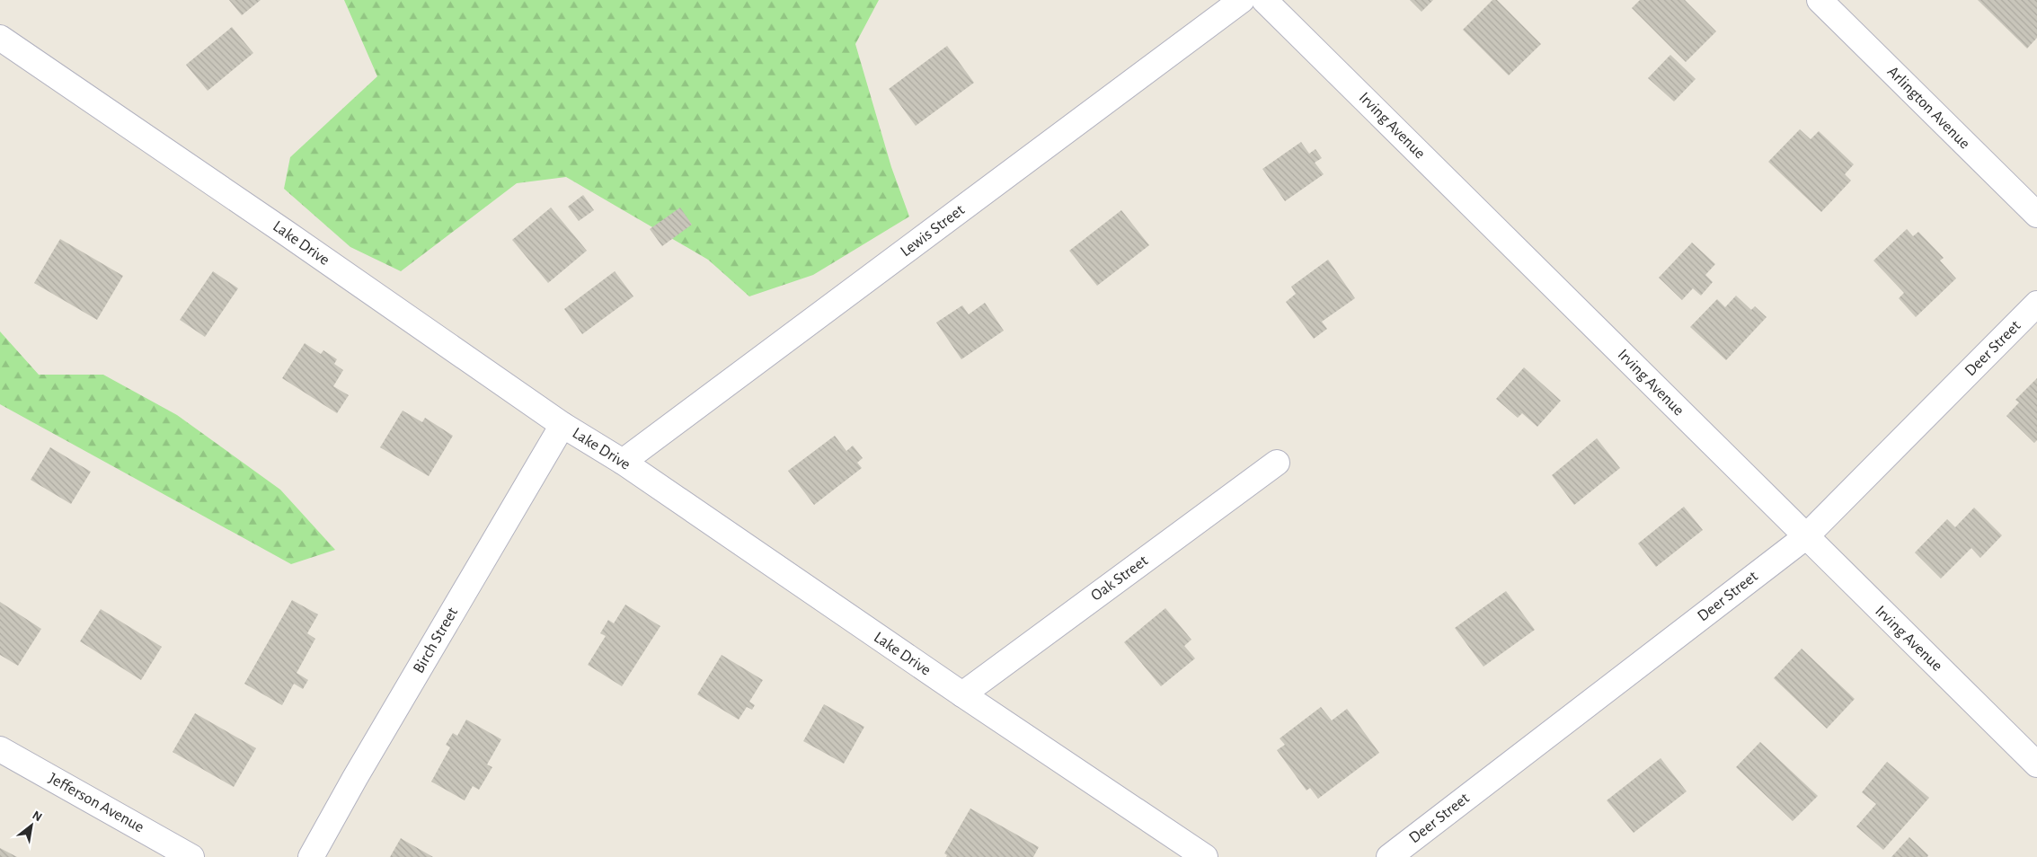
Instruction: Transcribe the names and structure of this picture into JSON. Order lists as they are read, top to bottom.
{
  "streets": {
    "street": [
      "Arlington Avenue",
      "Irving Avenue",
      "Lewis Street",
      "Lake Drive",
      "Deer Street",
      "Oak Street",
      "Birch Street",
      "Jefferson Avenue"
    ]
  },
  "crossings": [
    ["Irving Avenue", "Deer Street"],
    ["Lewis Street", "Lake Drive"],
    ["Lake Drive", "Oak Street"],
    ["Lake Drive", "Birch Street"]
  ],
  "north": "top right"
}
